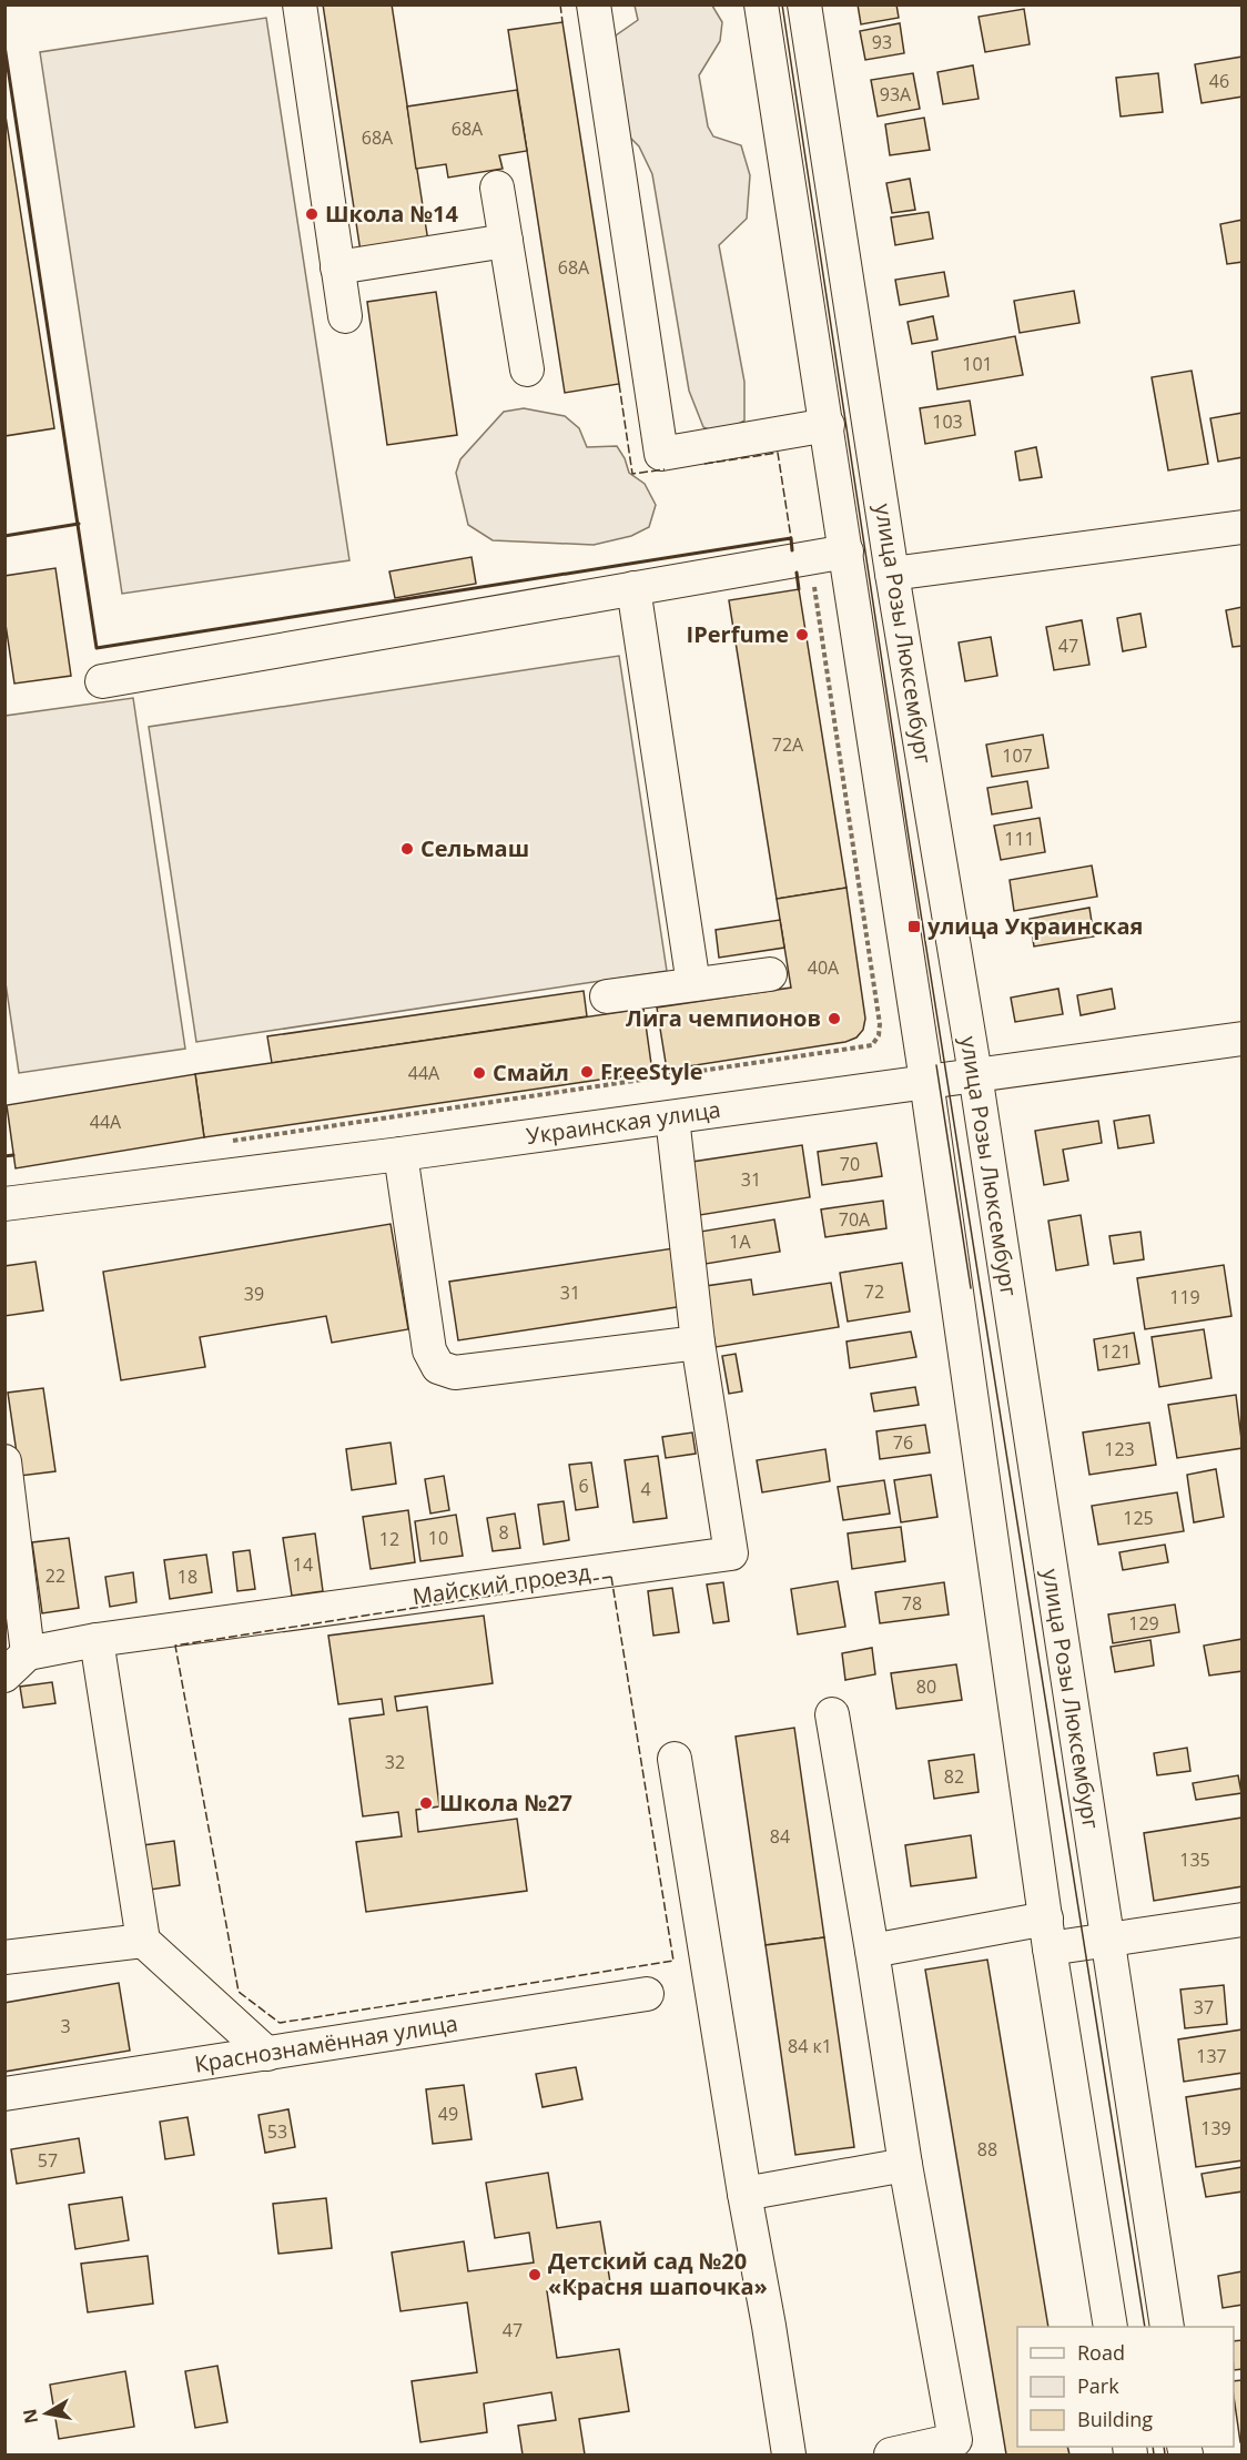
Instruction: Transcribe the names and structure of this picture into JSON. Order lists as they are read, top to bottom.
{
  "streets": {
    "street": [
      "улица Розы Люксембург",
      "Украинская улица",
      "Майский проезд",
      "Краснознамённая улица"
    ]
  },
  "crossings": [
    ["улица Розы Люксембург", "Украинская улица"],
    ["Украинская улица", "Майский проезд"]
  ],
  "places": {
    "other": [
      "Школа №14",
      "IPerfume",
      "Сельмаш",
      "Лига чемпионов",
      "FreeStyle",
      "Смайл",
      "Школа №27",
      "Детский сад №20 «Красня шапочка»"
    ],
    "transit": ["улица Украинская"]
  },
  "house_numbers": [
    "93",
    "46",
    "93А",
    "68А",
    "68А",
    "68А",
    "101",
    "103",
    "47",
    "72А",
    "107",
    "111",
    "40А",
    "44А",
    "44А",
    "70",
    "31",
    "70А",
    "1А",
    "72",
    "31",
    "39",
    "119",
    "121",
    "76",
    "123",
    "6",
    "4",
    "125",
    "8",
    "10",
    "12",
    "14",
    "22",
    "18",
    "78",
    "129",
    "80",
    "32",
    "82",
    "84",
    "135",
    "37",
    "3",
    "84 к1",
    "137",
    "49",
    "139",
    "53",
    "88",
    "57",
    "47"
  ],
  "legend": ["Road", "Park", "Building"],
  "north": "left"
}
